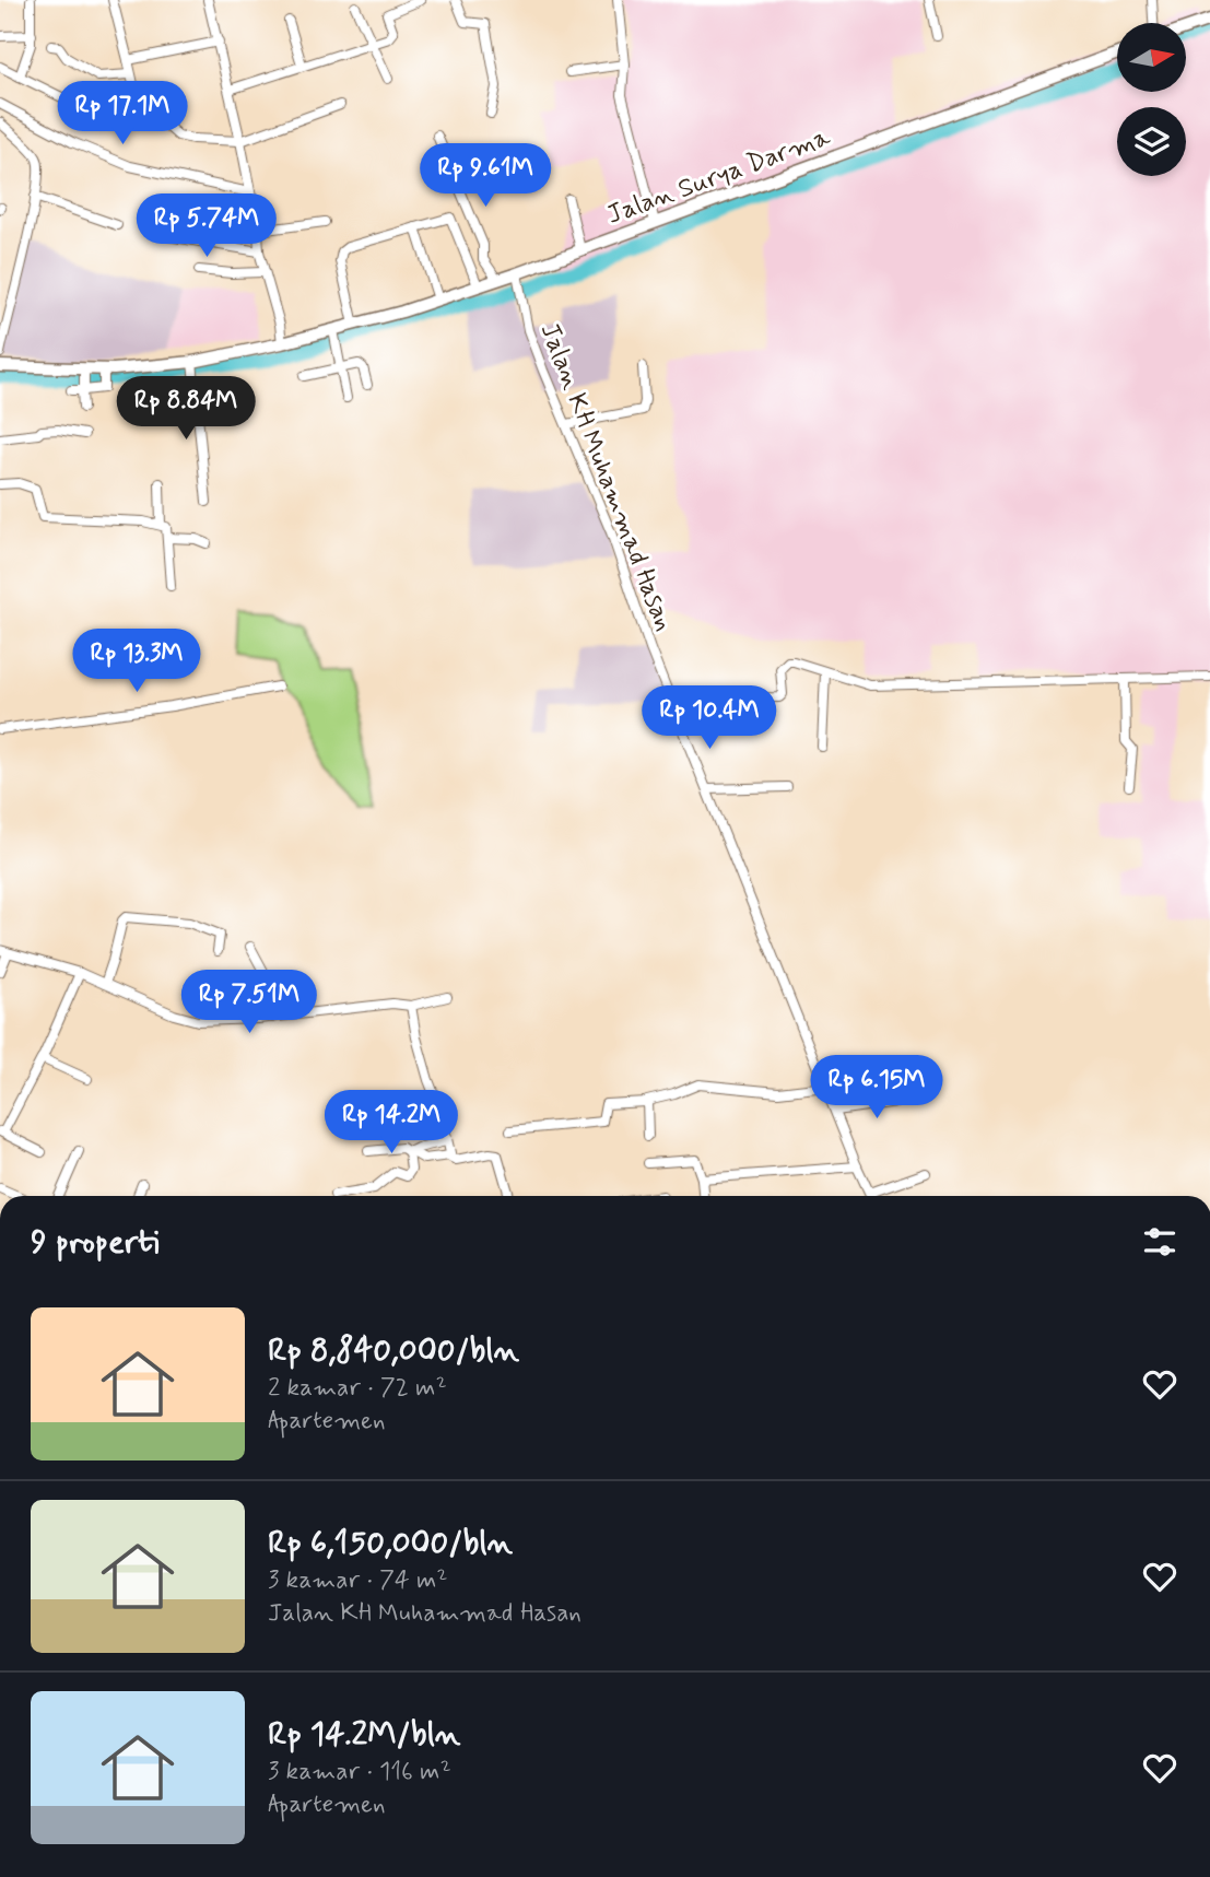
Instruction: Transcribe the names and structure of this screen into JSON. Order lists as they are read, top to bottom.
{
  "streets": {
    "main road": ["Jalan Surya Darma"],
    "street": ["Jalan KH Muhammad Hasan"]
  },
  "crossings": [
    ["Jalan Surya Darma", "Jalan KH Muhammad Hasan"]
  ],
  "north": "right",
  "page": {
    "price": [
      "Rp 17.1M",
      "Rp 9.61M",
      "Rp 5.74M",
      "Rp 8.84M",
      "Rp 13.3M",
      "Rp 10.4M",
      "Rp 7.51M",
      "Rp 6.15M",
      "Rp 14.2M"
    ],
    "heading": "9 properti",
    "list": [
      {
        "name": "Rp 8,840,000/bln",
        "note": "2 kamar · 72 m² · Apartemen"
      },
      {
        "name": "Rp 6,150,000/bln",
        "note": "3 kamar · 74 m² · Jalan KH Muhammad Hasan"
      },
      {
        "name": "Rp 14.2M/bln",
        "note": "3 kamar · 116 m² · Apartemen"
      }
    ]
  }
}
